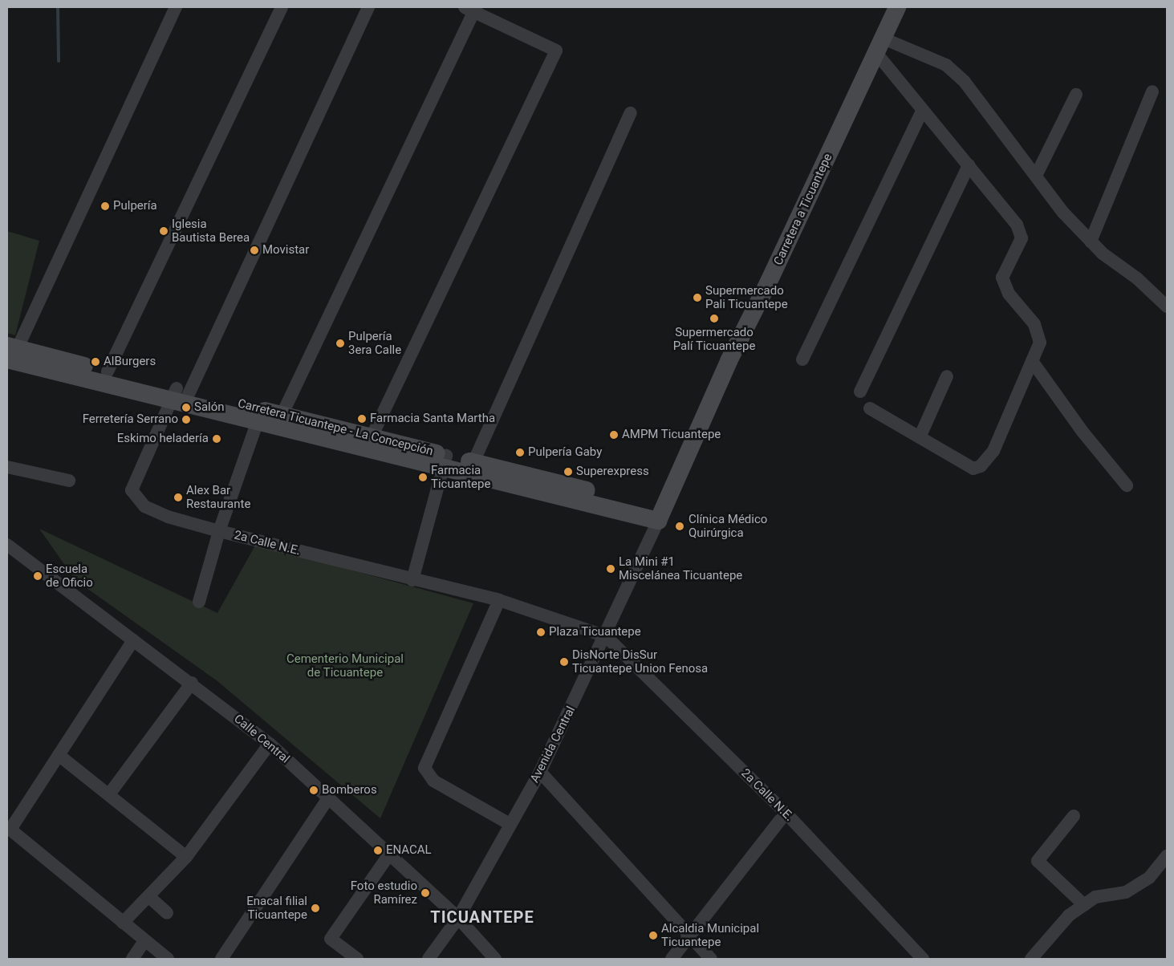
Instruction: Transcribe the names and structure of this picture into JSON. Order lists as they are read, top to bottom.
{
  "streets": {
    "main road": ["Carretera a Ticuantepe", "Carretera Ticuantepe - La Concepción"],
    "street": ["2a Calle N.E.", "Calle Central", "Avenida Central"]
  },
  "crossings": [
    ["Carretera a Ticuantepe", "Carretera Ticuantepe - La Concepción"],
    ["Carretera a Ticuantepe", "Avenida Central"],
    ["Carretera Ticuantepe - La Concepción", "2a Calle N.E."],
    ["Carretera Ticuantepe - La Concepción", "Avenida Central"],
    ["2a Calle N.E.", "Avenida Central"],
    ["Calle Central", "Avenida Central"]
  ],
  "districts": ["TICUANTEPE"],
  "parks": ["Cementerio Municipal de Ticuantepe"],
  "places": [
    "Pulpería",
    "Iglesia Bautista Berea",
    "Movistar",
    "Supermercado Pali Ticuantepe",
    "Supermercado Palí Ticuantepe",
    "Pulpería 3era Calle",
    "AlBurgers",
    "Salón",
    "Farmacia Santa Martha",
    "Ferretería Serrano",
    "AMPM Ticuantepe",
    "Eskimo heladería",
    "Pulpería Gaby",
    "Superexpress",
    "Farmacia Ticuantepe",
    "Alex Bar Restaurante",
    "Clínica Médico Quirúrgica",
    "La Mini #1 Miscelánea Ticuantepe",
    "Escuela de Oficio",
    "Plaza Ticuantepe",
    "DisNorte DisSur Ticuantepe Union Fenosa",
    "Bomberos",
    "ENACAL",
    "Foto estudio Ramírez",
    "Enacal filial Ticuantepe",
    "Alcaldia Municipal Ticuantepe"
  ]
}
